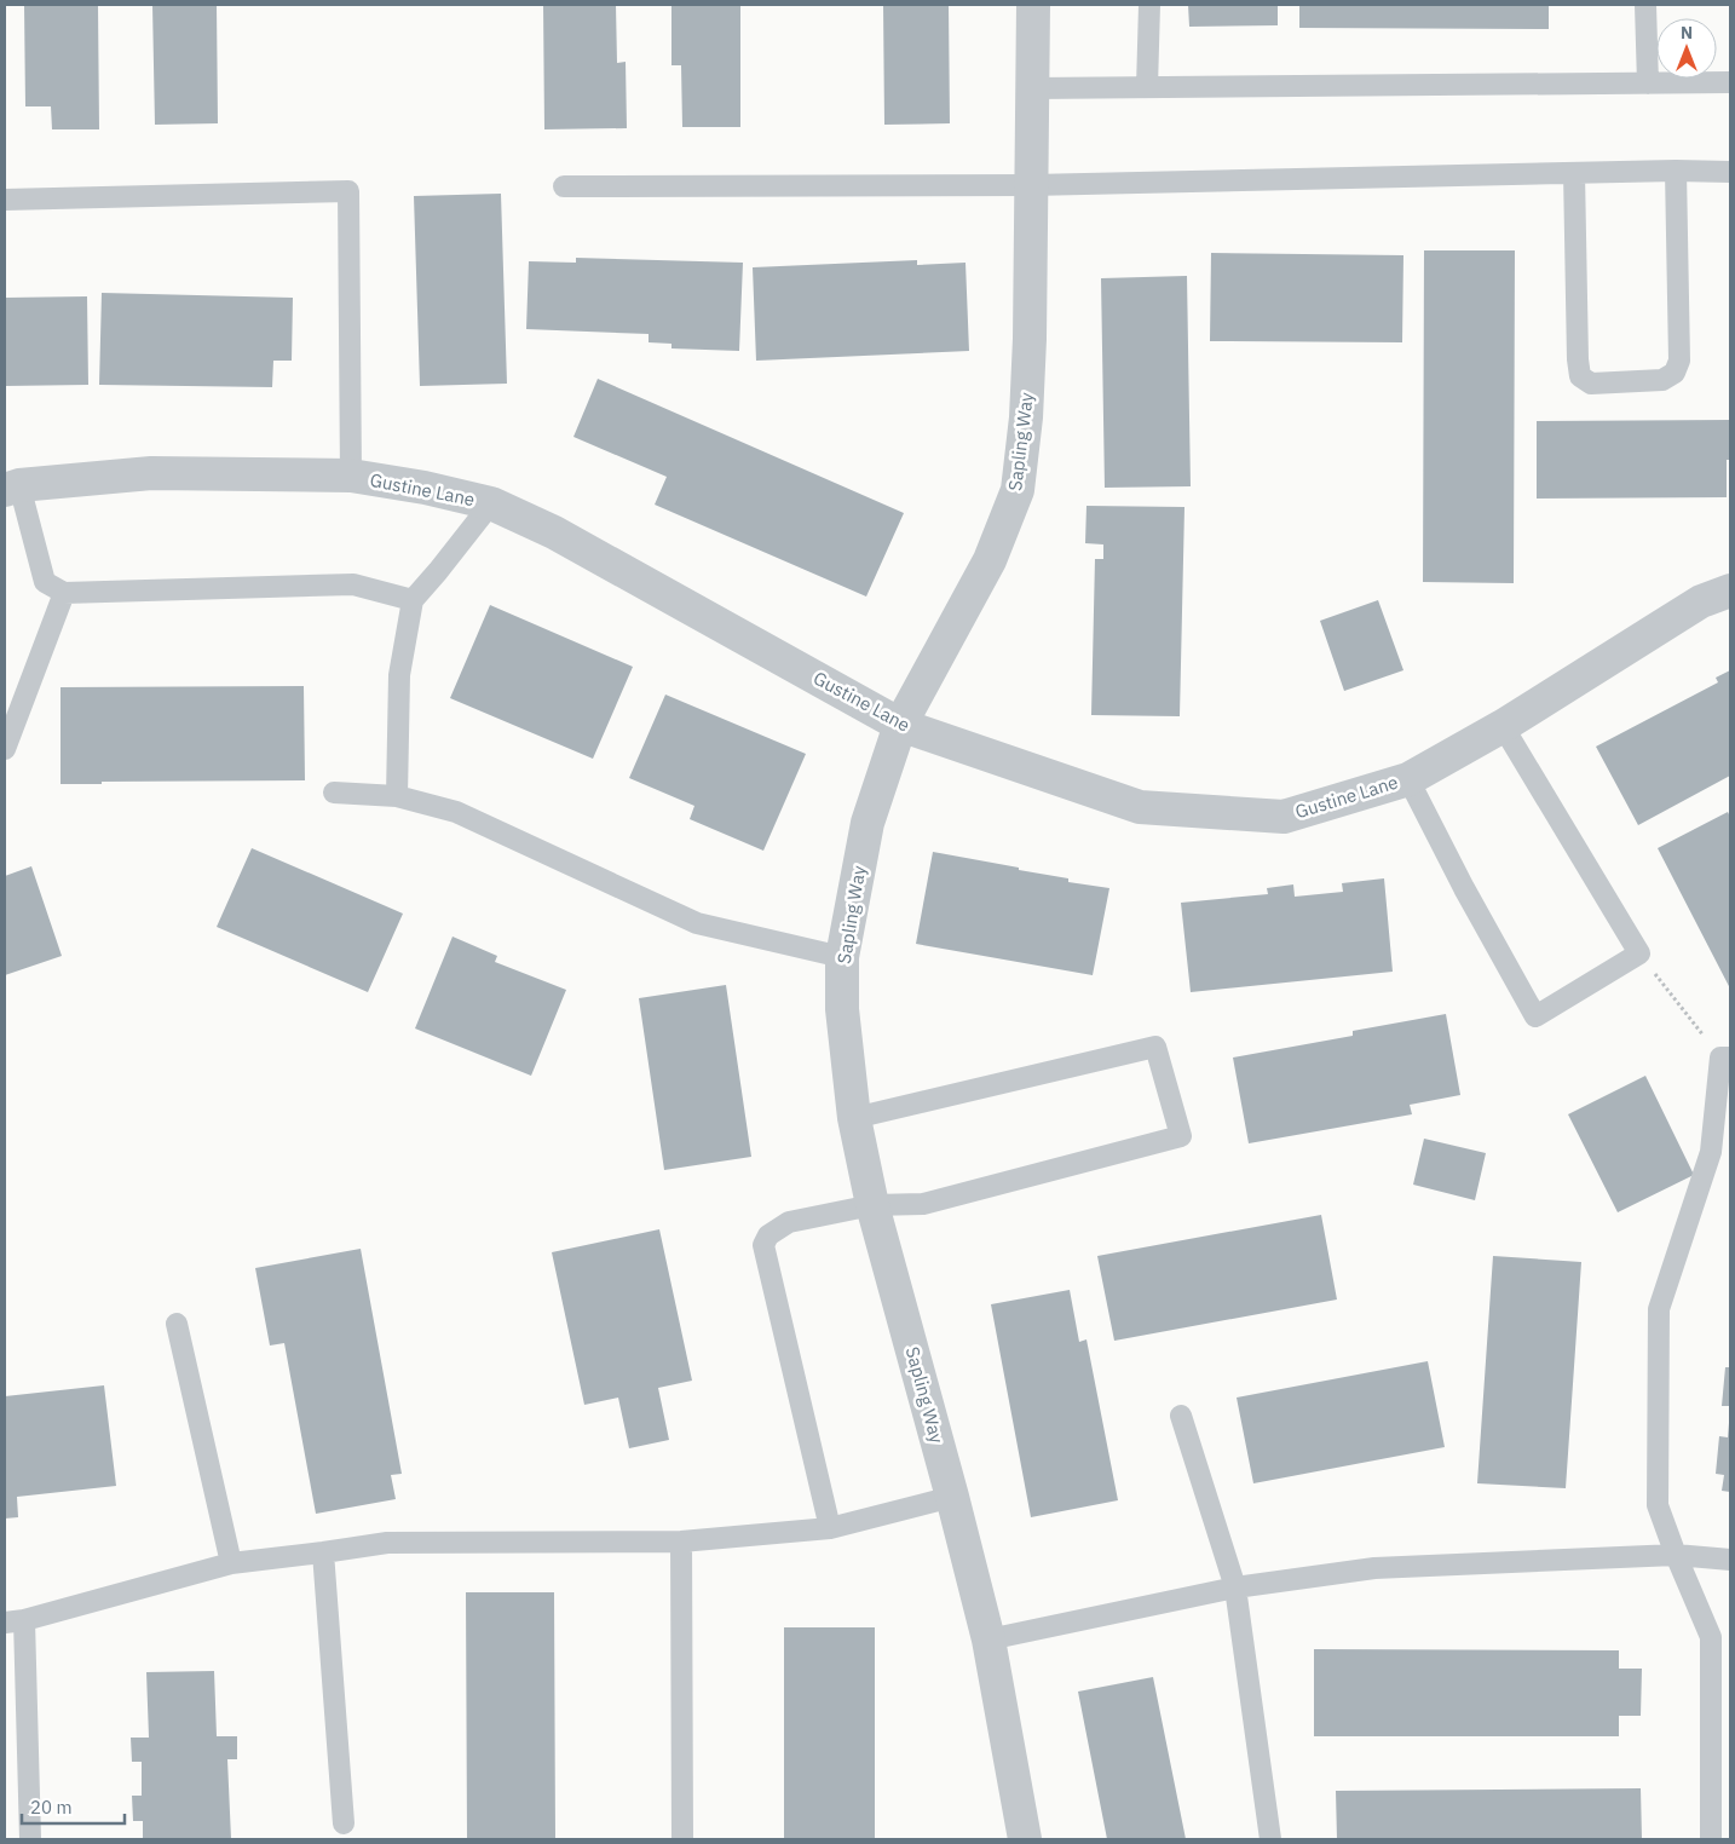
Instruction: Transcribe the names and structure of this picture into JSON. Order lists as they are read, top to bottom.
{
  "streets": {
    "street": ["Sapling Way", "Gustine Lane"]
  },
  "crossings": [
    ["Sapling Way", "Gustine Lane"]
  ],
  "scale_bar": "20 m",
  "north": "top"
}
